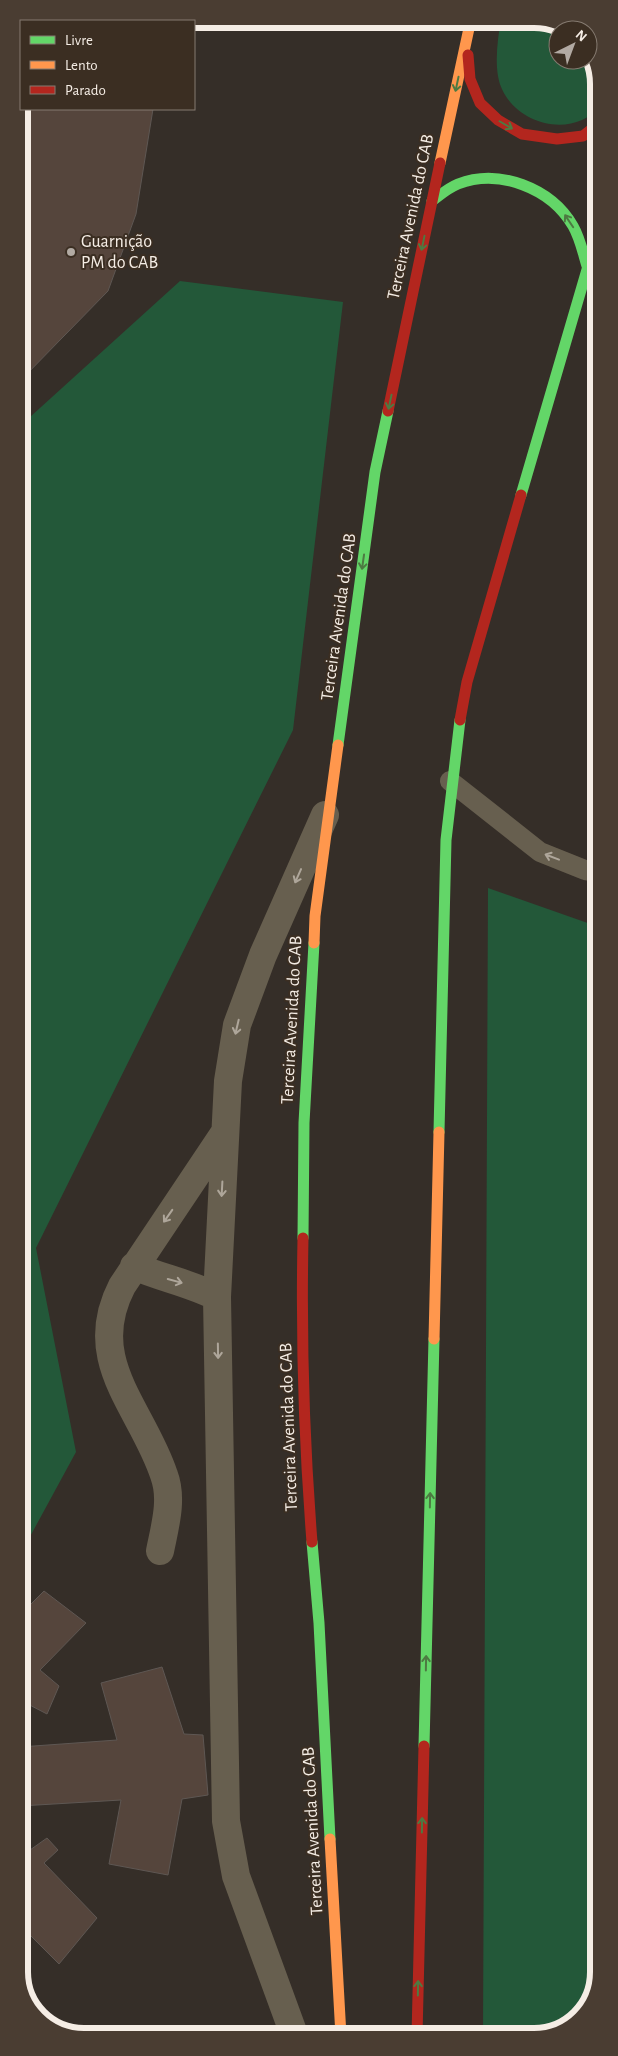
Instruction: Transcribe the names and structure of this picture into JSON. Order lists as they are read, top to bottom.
{
  "streets": {
    "main road": ["Terceira Avenida do CAB"]
  },
  "one_way": ["Terceira Avenida do CAB"],
  "places": ["Guarnição PM do CAB"],
  "legend": ["Livre", "Lento", "Parado"],
  "north": "top right"
}
